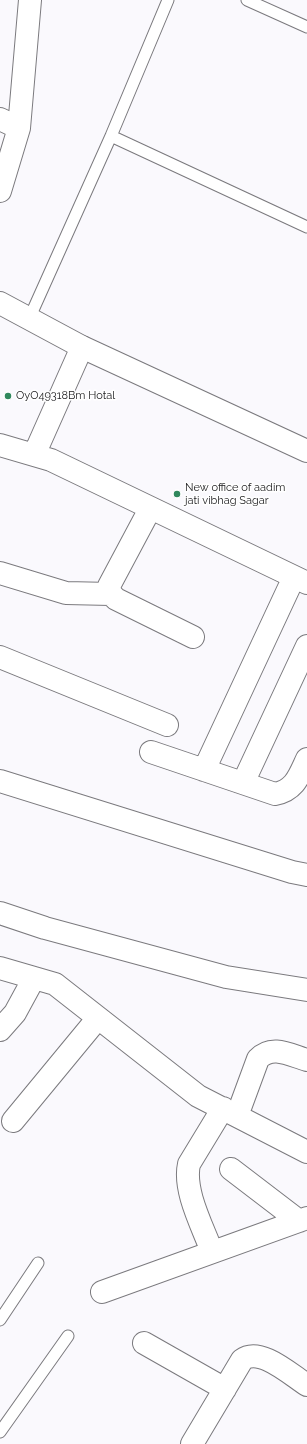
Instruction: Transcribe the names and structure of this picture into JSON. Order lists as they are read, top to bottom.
{
  "places": ["OyO49318Bm Hotal", "New office of aadim jati vibhag Sagar"]
}
